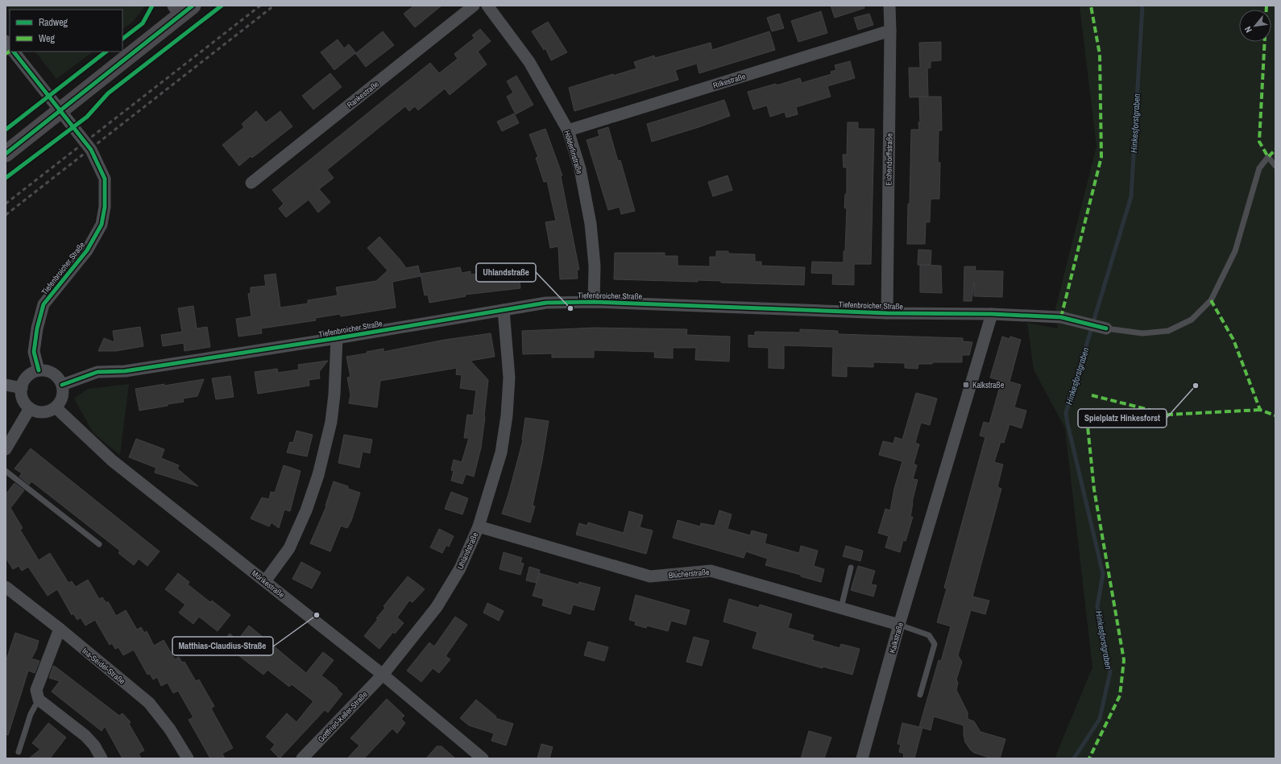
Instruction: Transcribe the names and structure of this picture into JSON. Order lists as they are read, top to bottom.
{
  "streets": {
    "street": [
      "Rilkestraße",
      "Rankestraße",
      "Hölderlinstraße",
      "Eichendorffstraße",
      "Tiefenbroicher Straße",
      "Uhlandstraße",
      "Blücherstraße",
      "Mörikestraße",
      "Kalkstraße",
      "Ina-Seidel-Straße",
      "Gottfried-Keller-Straße"
    ]
  },
  "crossings": [
    ["Rilkestraße", "Hölderlinstraße"],
    ["Rilkestraße", "Eichendorffstraße"],
    ["Hölderlinstraße", "Tiefenbroicher Straße"],
    ["Eichendorffstraße", "Tiefenbroicher Straße"],
    ["Tiefenbroicher Straße", "Uhlandstraße"],
    ["Tiefenbroicher Straße", "Mörikestraße"],
    ["Tiefenbroicher Straße", "Kalkstraße"],
    ["Uhlandstraße", "Blücherstraße"],
    ["Uhlandstraße", "Mörikestraße"],
    ["Uhlandstraße", "Gottfried-Keller-Straße"],
    ["Blücherstraße", "Kalkstraße"],
    ["Mörikestraße", "Gottfried-Keller-Straße"]
  ],
  "water": ["Hinkesforstgraben"],
  "places": {
    "other": ["Uhlandstraße", "Spielplatz Hinkesforst", "Matthias-Claudius-Straße"],
    "transit": ["Kalkstraße"]
  },
  "legend": ["Radweg", "Weg"],
  "north": "bottom left"
}
